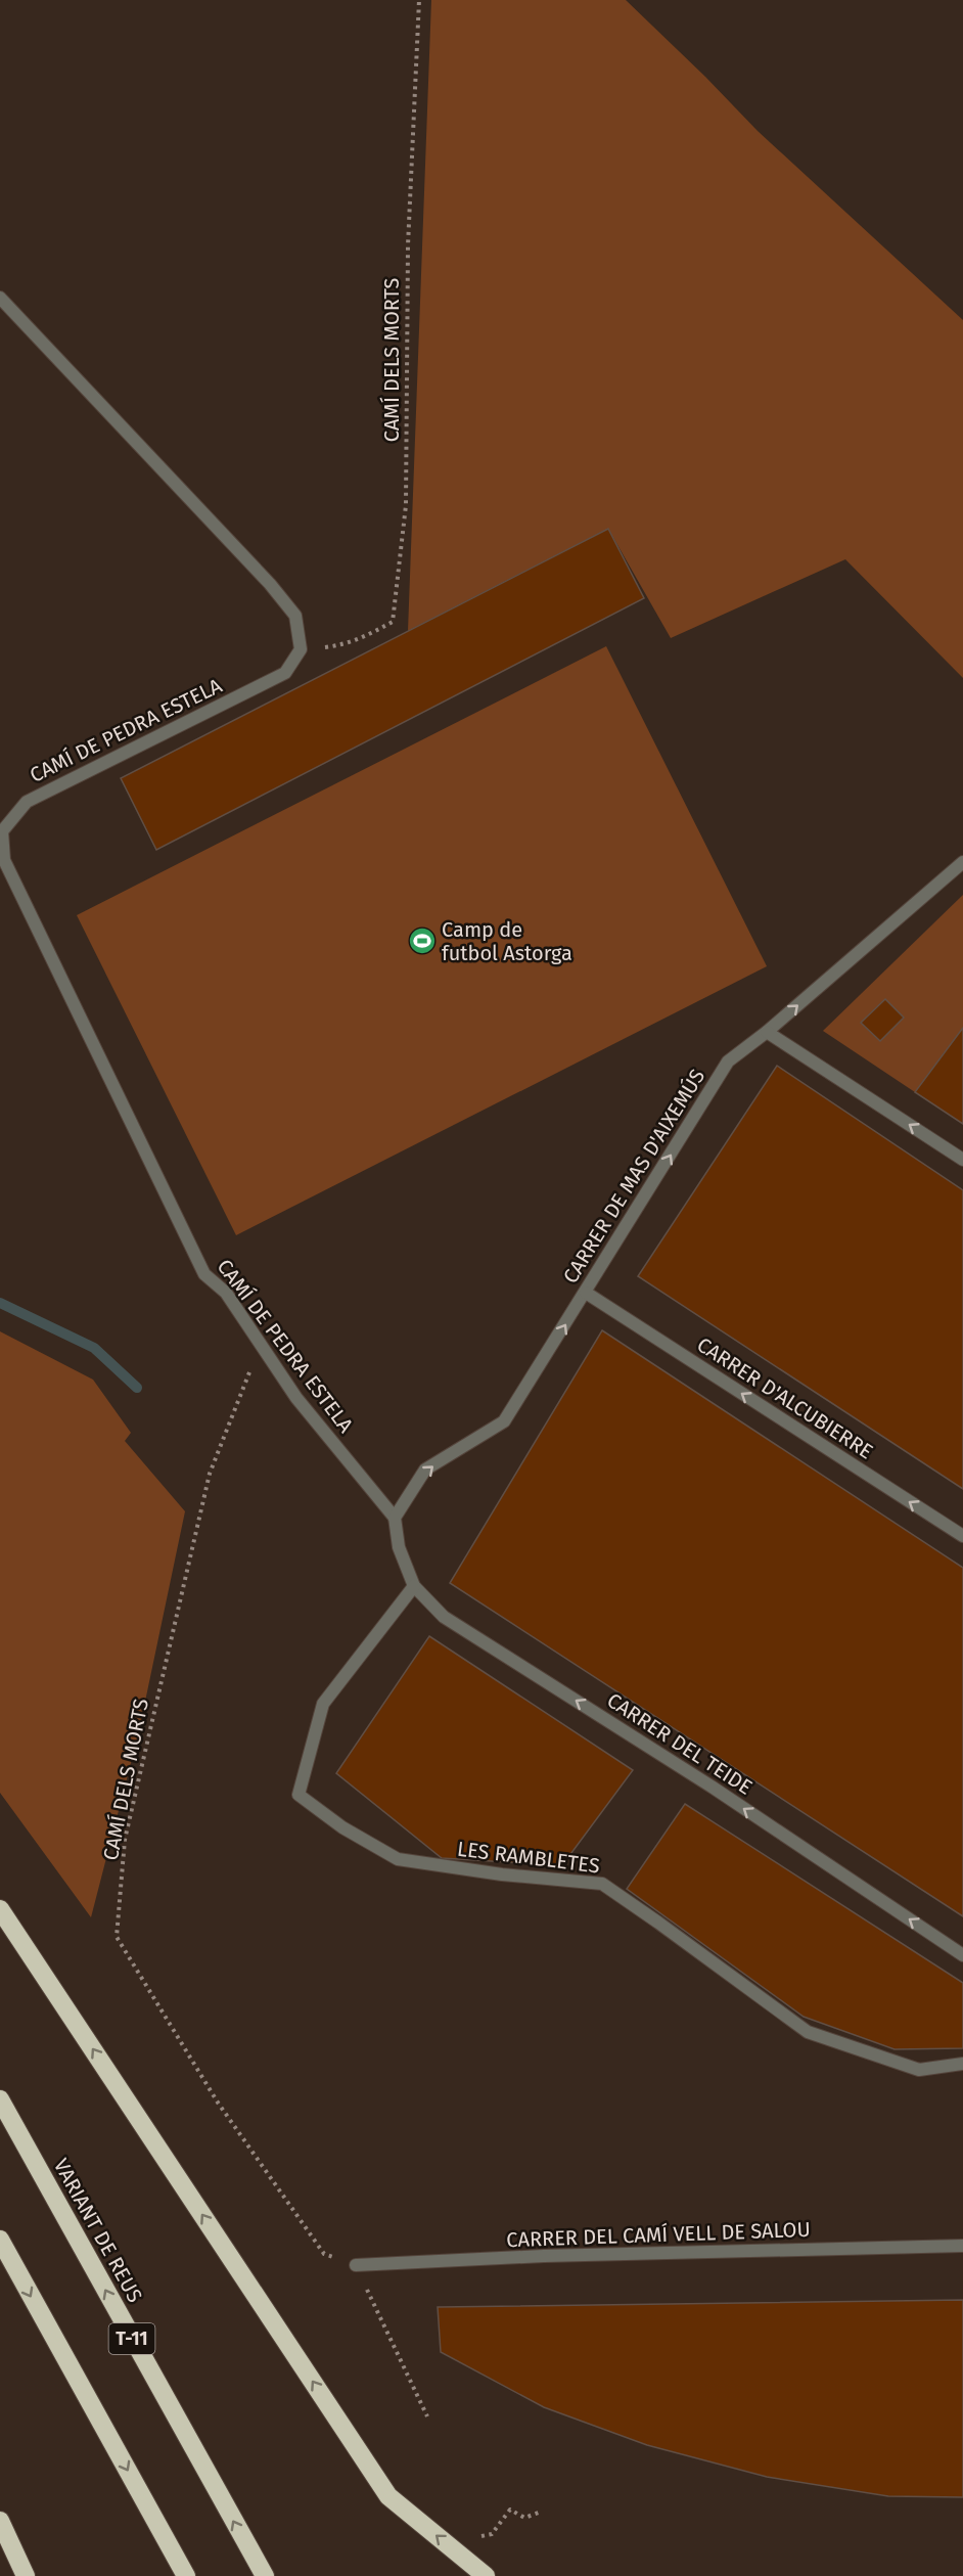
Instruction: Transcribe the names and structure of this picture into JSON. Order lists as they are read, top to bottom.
{
  "streets": {
    "highway": ["VARIANT DE REUS", "T-11"],
    "street": [
      "CAMÍ DE PEDRA ESTELA",
      "CARRER DE MAS D'AIXEMÚS",
      "CARRER D'ALCUBIERRE",
      "CARRER DEL TEIDE",
      "LES RAMBLETES",
      "CARRER DEL CAMÍ VELL DE SALOU"
    ],
    "path": ["CAMÍ DELS MORTS"]
  },
  "crossings": [
    ["CAMÍ DELS MORTS", "CAMÍ DE PEDRA ESTELA"],
    ["CAMÍ DELS MORTS", "CARRER DEL CAMÍ VELL DE SALOU"],
    ["CAMÍ DE PEDRA ESTELA", "CARRER DE MAS D'AIXEMÚS"],
    ["CAMÍ DE PEDRA ESTELA", "CARRER DEL TEIDE"],
    ["CARRER DE MAS D'AIXEMÚS", "CARRER D'ALCUBIERRE"],
    ["CARRER DE MAS D'AIXEMÚS", "CARRER DEL TEIDE"],
    ["CARRER DEL TEIDE", "LES RAMBLETES"]
  ],
  "one_way": ["CARRER DE MAS D'AIXEMÚS", "CARRER D'ALCUBIERRE", "CARRER DEL TEIDE"],
  "places": {
    "sports": ["Camp de futbol Astorga"]
  }
}
